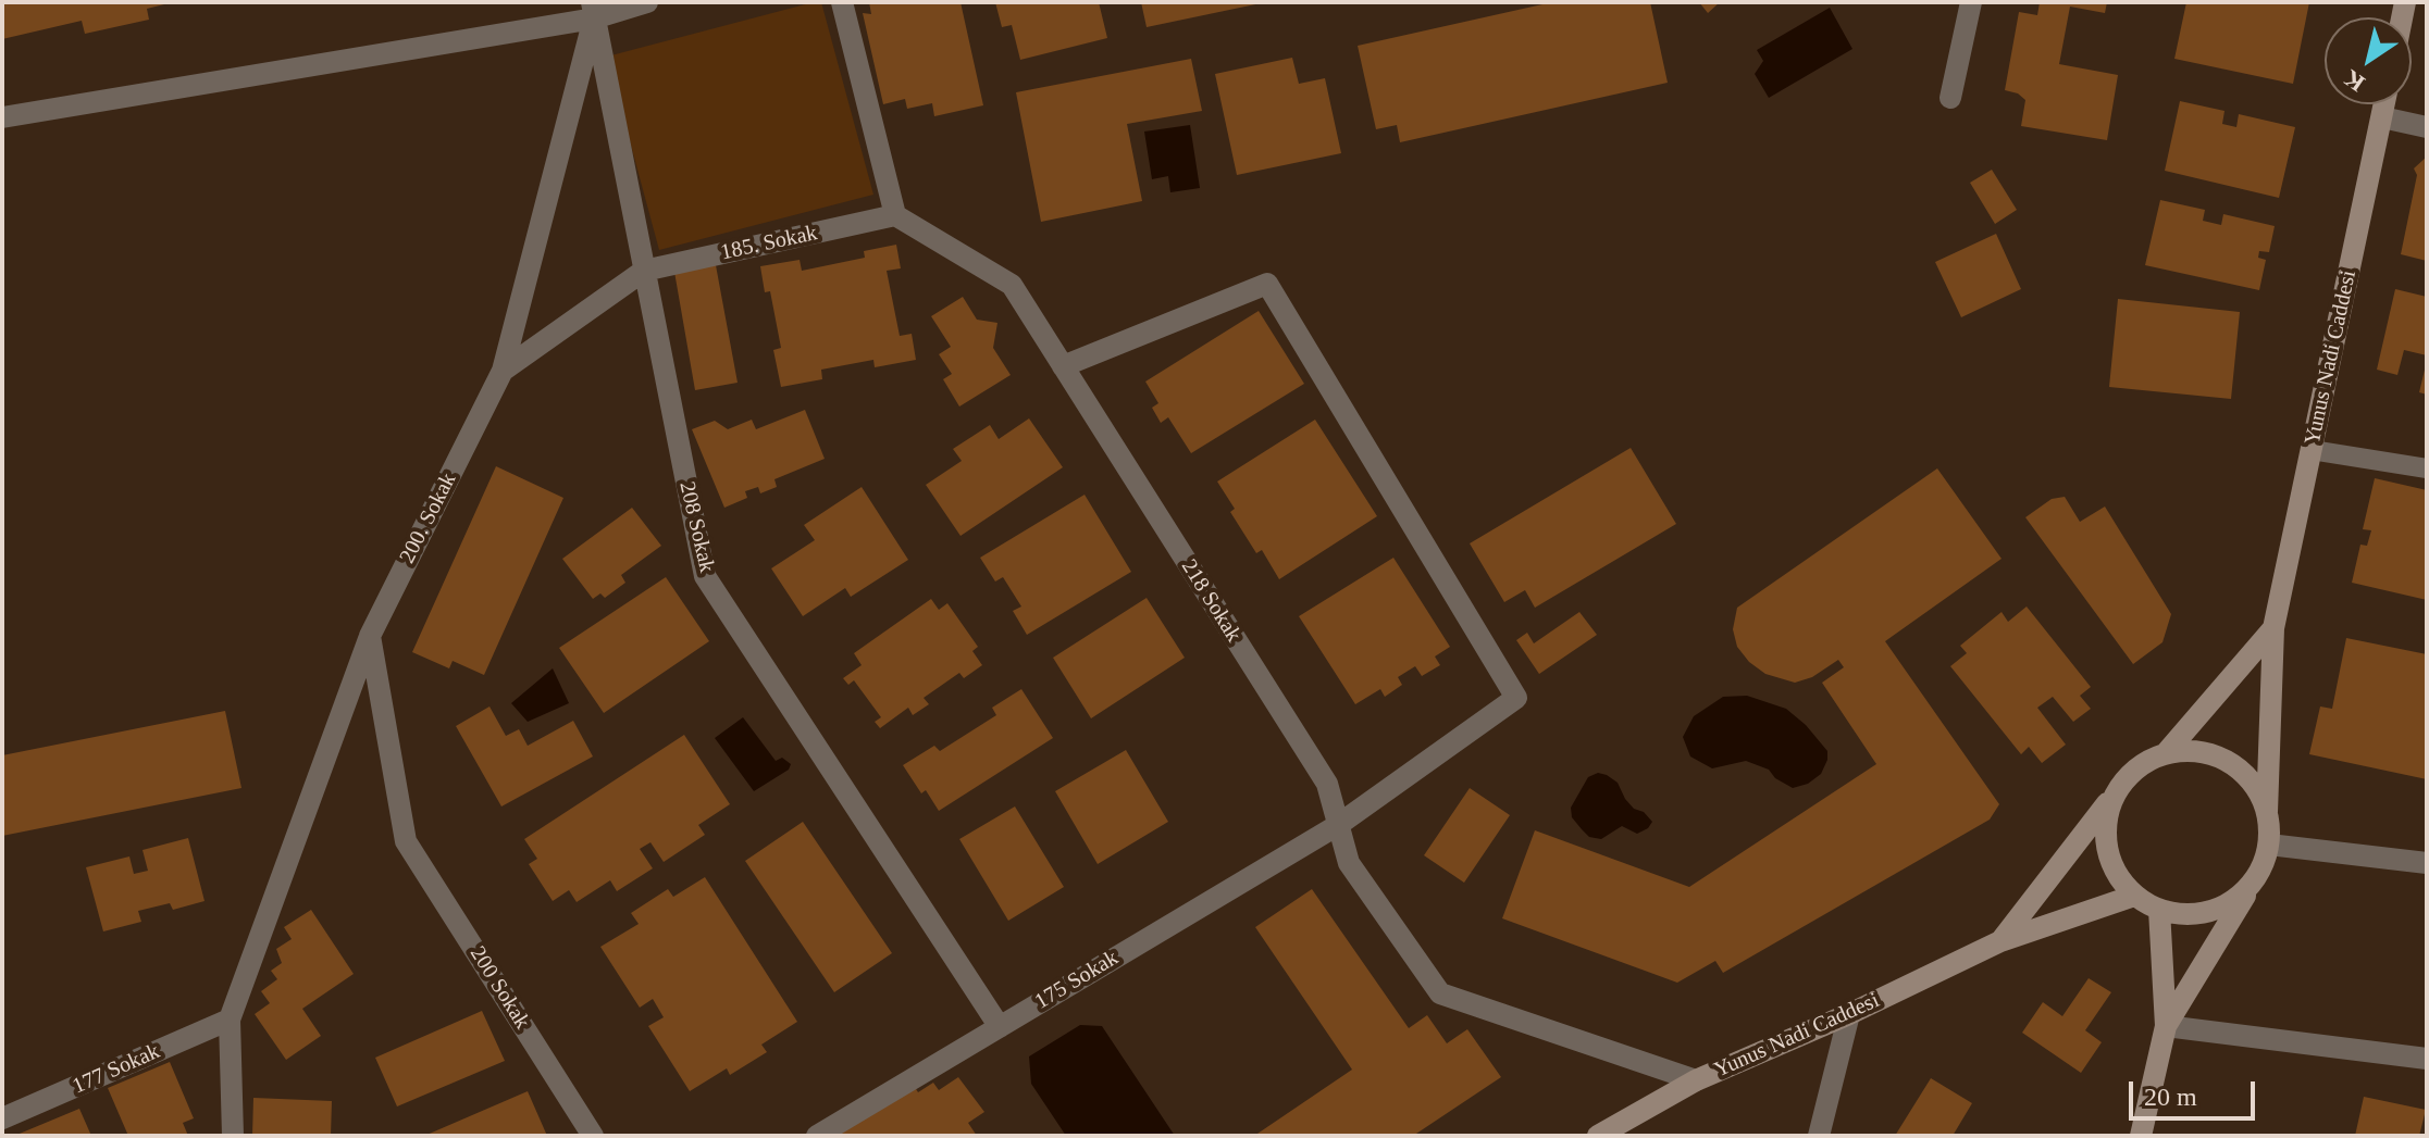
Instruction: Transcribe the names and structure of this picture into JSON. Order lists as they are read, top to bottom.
{
  "streets": {
    "street": [
      "185. Sokak",
      "Yunus Nadi Caddesi",
      "200. Sokak",
      "208 Sokak",
      "218 Sokak",
      "175 Sokak",
      "200 Sokak",
      "177 Sokak"
    ]
  },
  "crossings": [
    ["185. Sokak", "200. Sokak"],
    ["185. Sokak", "208 Sokak"],
    ["185. Sokak", "218 Sokak"],
    ["Yunus Nadi Caddesi", "218 Sokak"],
    ["200. Sokak", "208 Sokak"],
    ["200. Sokak", "200 Sokak"],
    ["200. Sokak", "177 Sokak"],
    ["208 Sokak", "175 Sokak"],
    ["218 Sokak", "175 Sokak"]
  ],
  "scale_bar": "20 m",
  "north": "bottom left"
}
